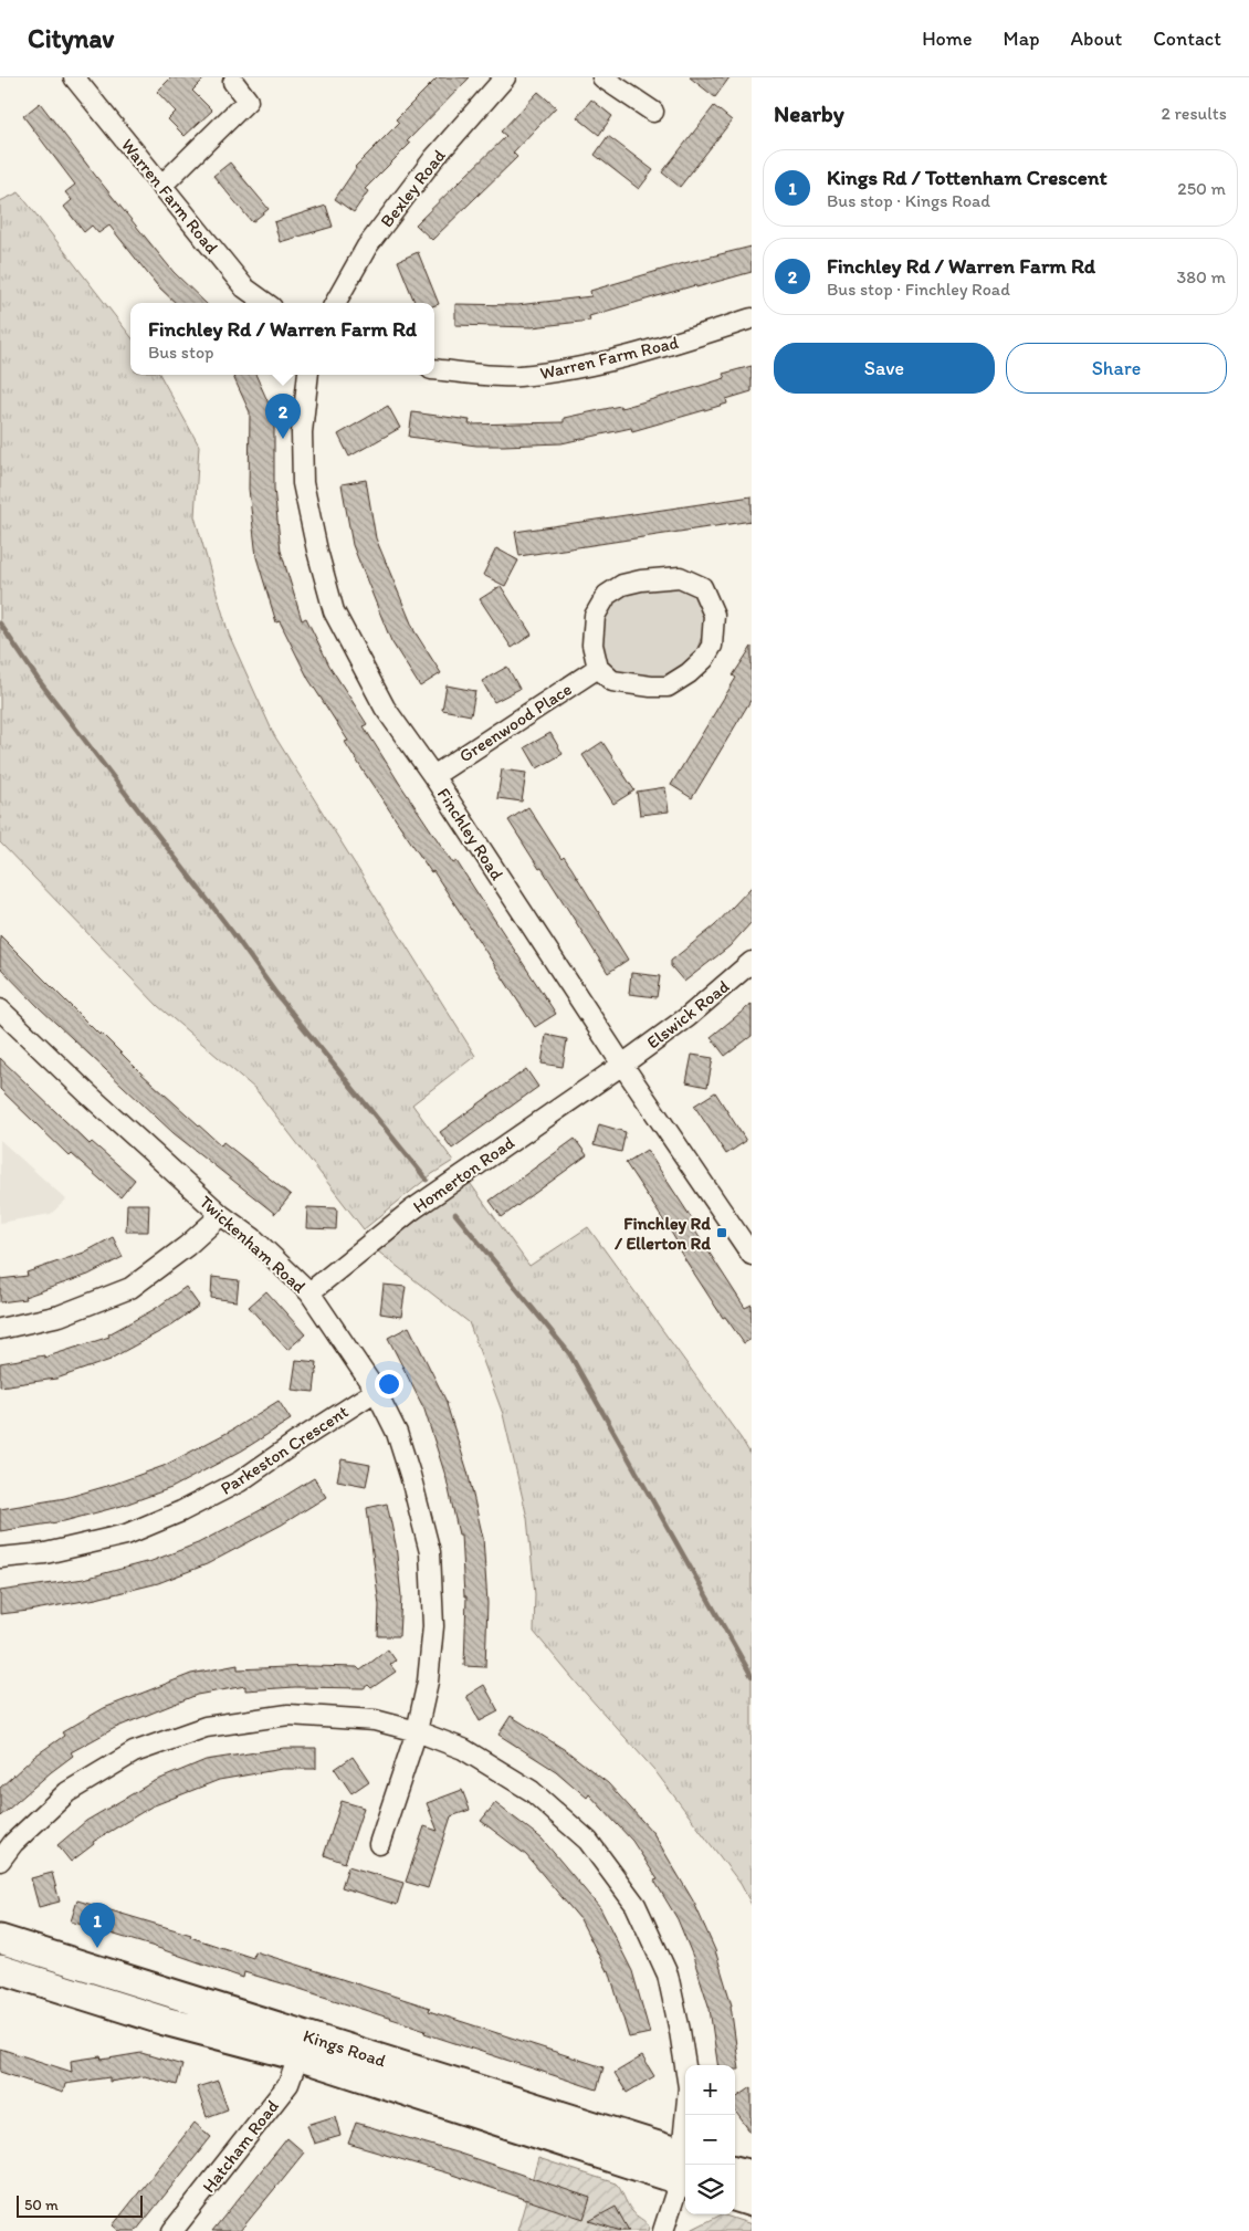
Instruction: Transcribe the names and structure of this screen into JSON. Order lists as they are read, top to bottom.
{
  "streets": {
    "main road": ["Kings Road"],
    "street": [
      "Bexley Road",
      "Warren Farm Road",
      "Greenwood Place",
      "Finchley Road",
      "Elswick Road",
      "Homerton Road",
      "Twickenham Road",
      "Parkeston Crescent",
      "Hatcham Road"
    ]
  },
  "crossings": [
    ["Greenwood Place", "Finchley Road"],
    ["Finchley Road", "Elswick Road"],
    ["Finchley Road", "Homerton Road"],
    ["Elswick Road", "Homerton Road"],
    ["Homerton Road", "Twickenham Road"],
    ["Twickenham Road", "Parkeston Crescent"],
    ["Kings Road", "Hatcham Road"]
  ],
  "places": {
    "transit": ["Finchley Rd / Ellerton Rd"]
  },
  "scale_bar": "50 m",
  "page": {
    "header": "Citynav",
    "nav": [
      "Home",
      "Map",
      "About",
      "Contact"
    ],
    "heading": ["Nearby", "2 results"],
    "list": [
      {
        "mark": "1",
        "name": "Kings Rd / Tottenham Crescent",
        "note": "Bus stop · Kings Road",
        "value": "250 m"
      },
      {
        "mark": "2",
        "name": "Finchley Rd / Warren Farm Rd",
        "note": "Bus stop · Finchley Road",
        "value": "380 m"
      }
    ],
    "popup": ["Finchley Rd / Warren Farm Rd", "Bus stop"],
    "buttons": ["Save", "Share"],
    "pins": ["2", "1"],
    "map_buttons": ["+", "−"],
    "scale": "50 m"
  }
}
